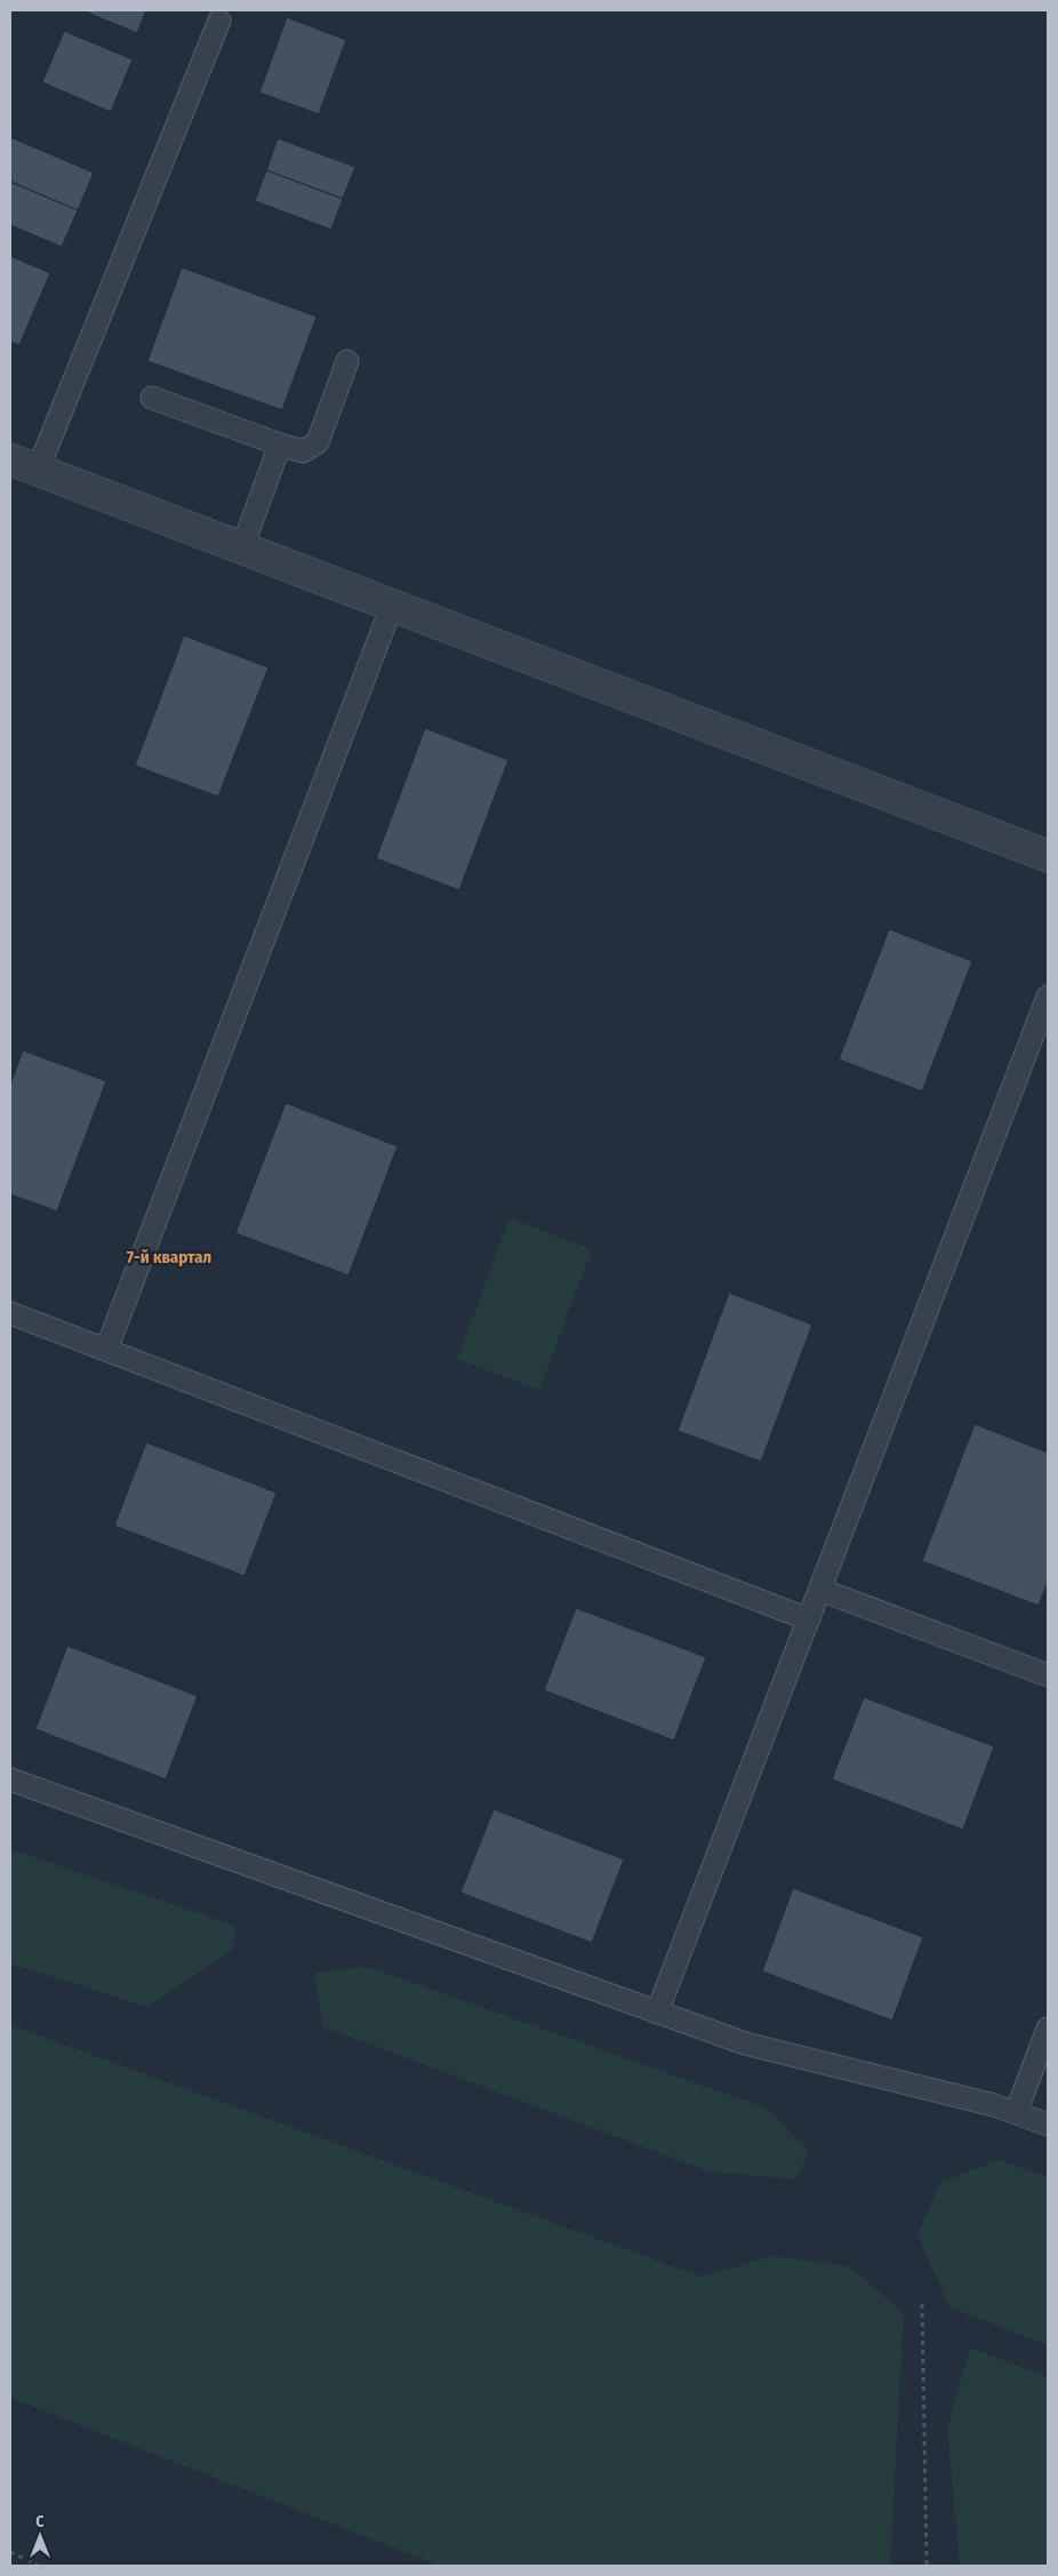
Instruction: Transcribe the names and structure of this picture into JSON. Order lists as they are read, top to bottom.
{
  "districts": ["7-й квартал"],
  "north": "top"
}
